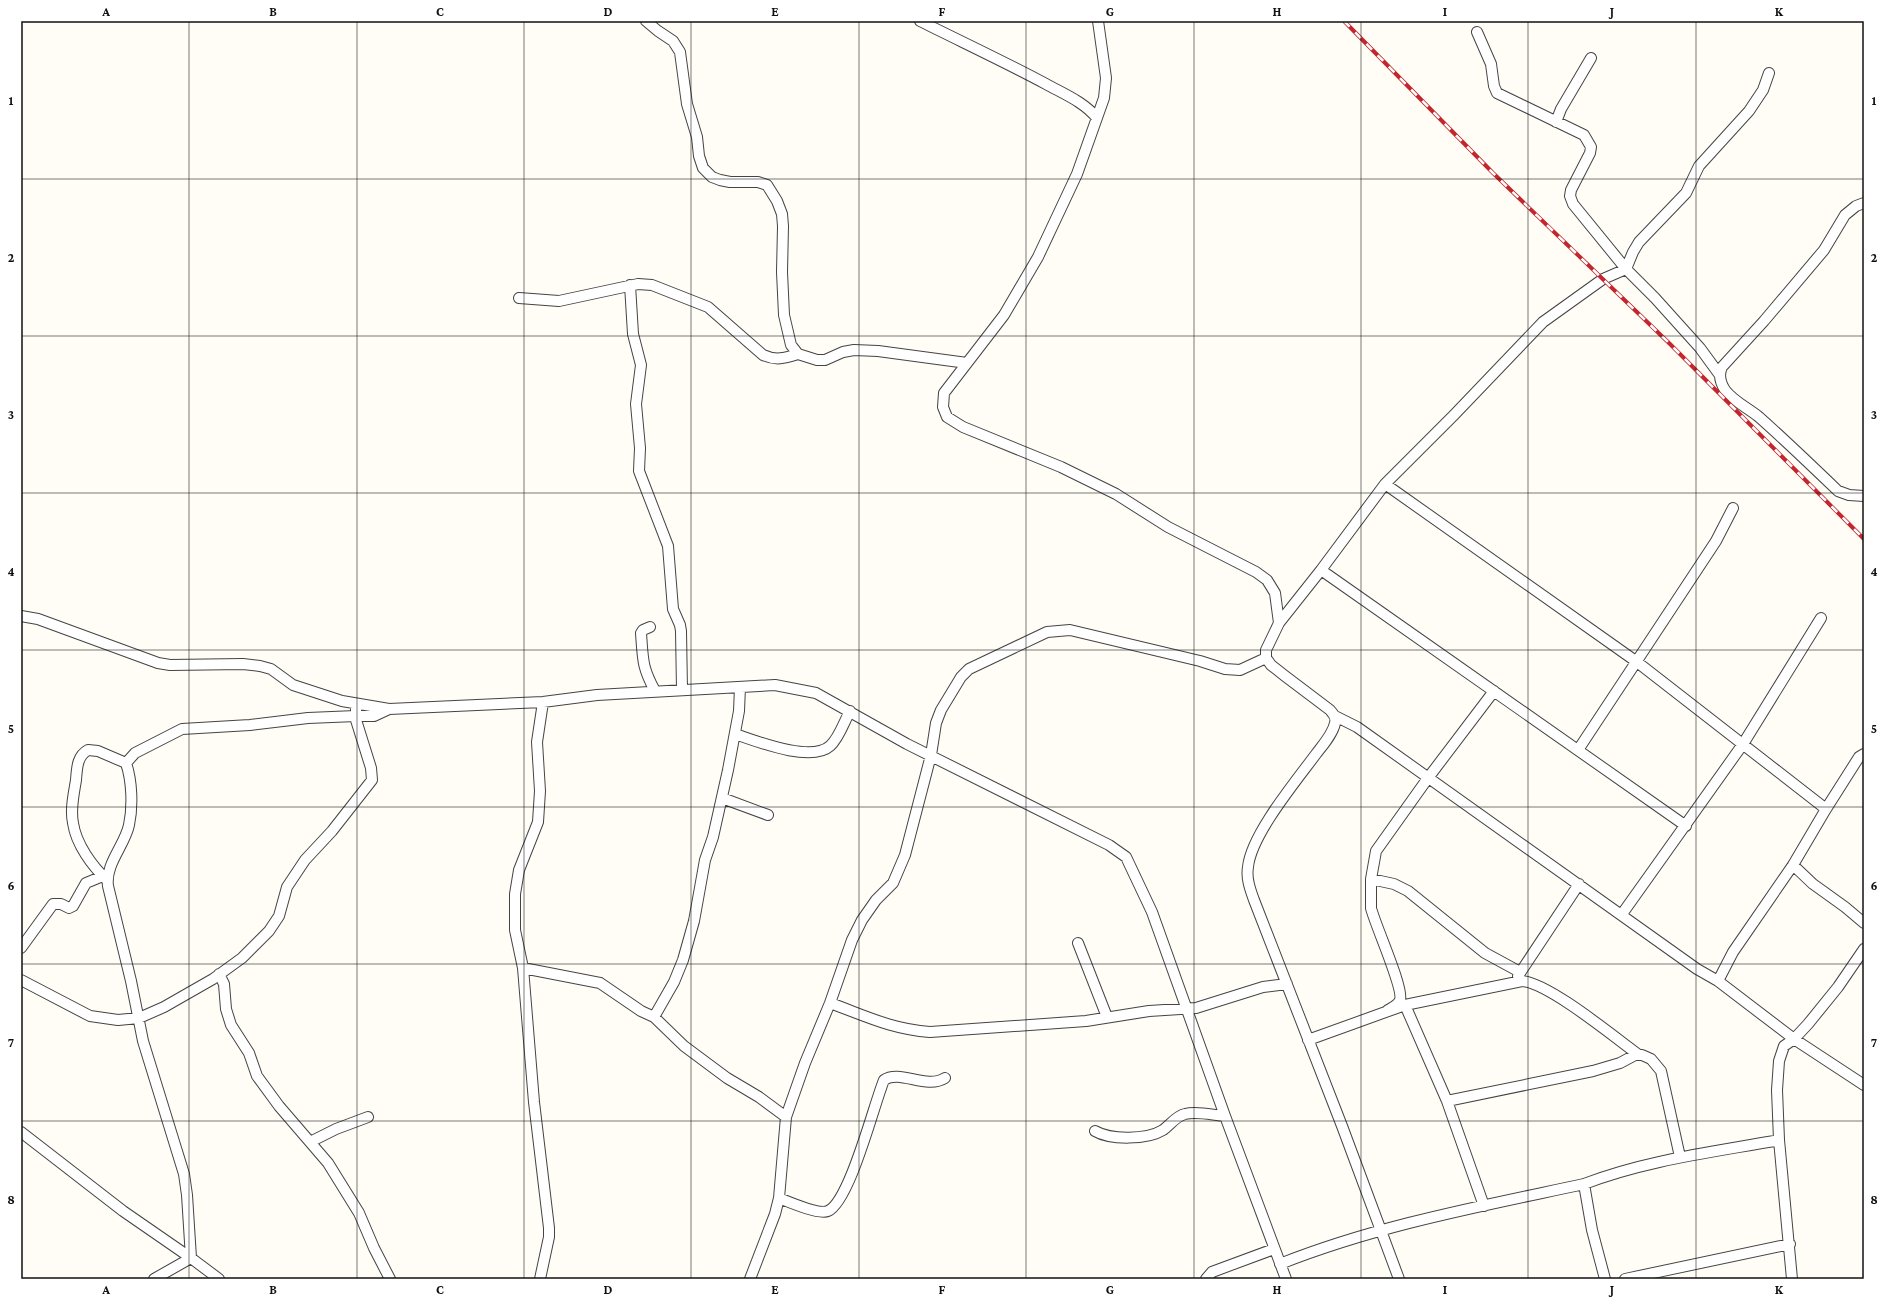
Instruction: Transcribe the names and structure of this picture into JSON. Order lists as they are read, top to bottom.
{
  "grid": {
    "columns": [
      "A",
      "B",
      "C",
      "D",
      "E",
      "F",
      "G",
      "H",
      "I",
      "J",
      "K"
    ],
    "rows": [
      "1",
      "2",
      "3",
      "4",
      "5",
      "6",
      "7",
      "8"
    ]
  }
}
